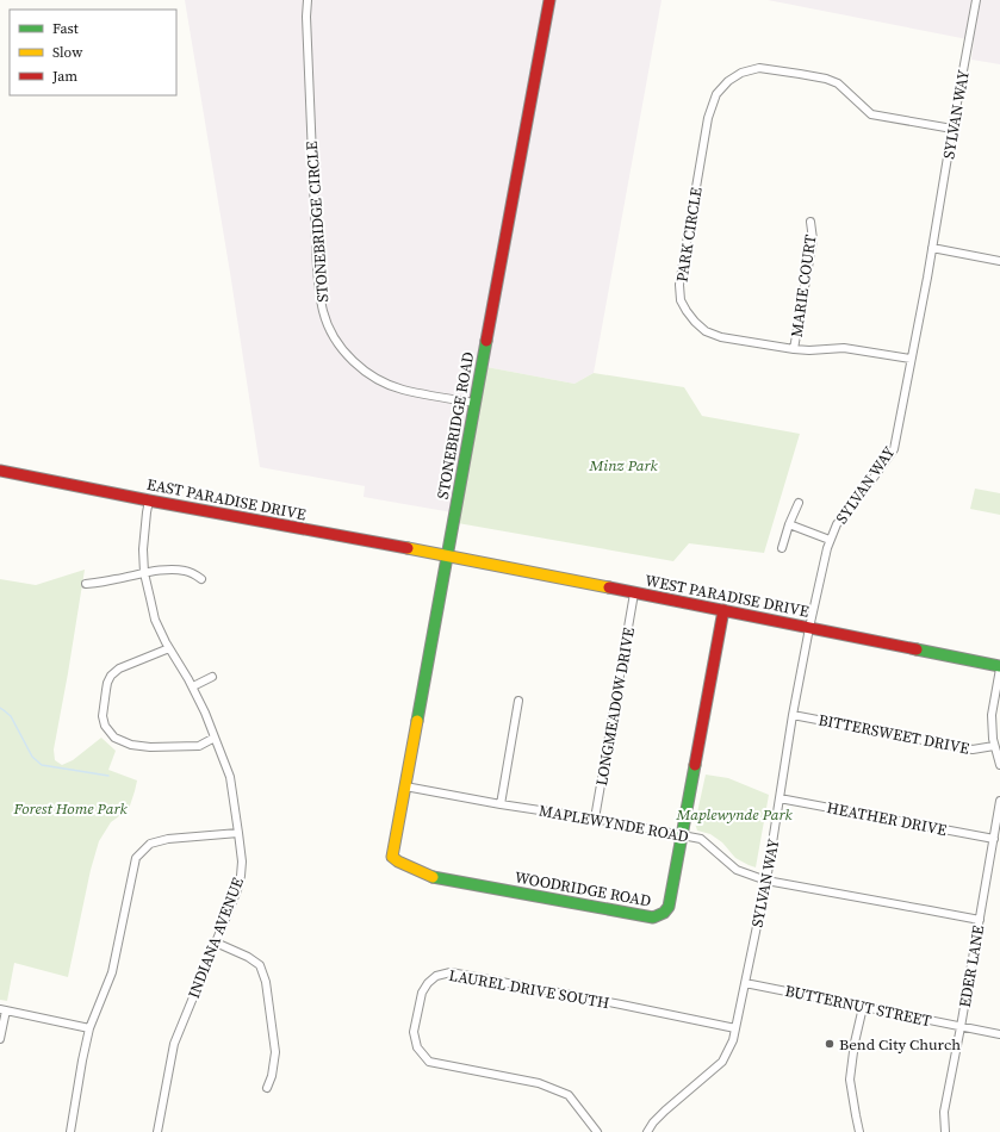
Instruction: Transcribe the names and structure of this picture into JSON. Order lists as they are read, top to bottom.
{
  "streets": {
    "street": [
      "SYLVAN WAY",
      "STONEBRIDGE CIRCLE",
      "PARK CIRCLE",
      "MARIE COURT",
      "STONEBRIDGE ROAD",
      "EAST PARADISE DRIVE",
      "WEST PARADISE DRIVE",
      "LONGMEADOW DRIVE",
      "BITTERSWEET DRIVE",
      "HEATHER DRIVE",
      "MAPLEWYNDE ROAD",
      "WOODRIDGE ROAD",
      "INDIANA AVENUE",
      "EDER LANE",
      "LAUREL DRIVE SOUTH",
      "BUTTERNUT STREET"
    ]
  },
  "crossings": [
    ["SYLVAN WAY", "PARK CIRCLE"],
    ["SYLVAN WAY", "WEST PARADISE DRIVE"],
    ["SYLVAN WAY", "BITTERSWEET DRIVE"],
    ["SYLVAN WAY", "HEATHER DRIVE"],
    ["SYLVAN WAY", "MAPLEWYNDE ROAD"],
    ["SYLVAN WAY", "LAUREL DRIVE SOUTH"],
    ["SYLVAN WAY", "BUTTERNUT STREET"],
    ["STONEBRIDGE CIRCLE", "STONEBRIDGE ROAD"],
    ["PARK CIRCLE", "MARIE COURT"],
    ["STONEBRIDGE ROAD", "EAST PARADISE DRIVE"],
    ["STONEBRIDGE ROAD", "WEST PARADISE DRIVE"],
    ["STONEBRIDGE ROAD", "MAPLEWYNDE ROAD"],
    ["STONEBRIDGE ROAD", "WOODRIDGE ROAD"],
    ["EAST PARADISE DRIVE", "WEST PARADISE DRIVE"],
    ["EAST PARADISE DRIVE", "INDIANA AVENUE"],
    ["WEST PARADISE DRIVE", "LONGMEADOW DRIVE"],
    ["WEST PARADISE DRIVE", "WOODRIDGE ROAD"],
    ["LONGMEADOW DRIVE", "MAPLEWYNDE ROAD"],
    ["HEATHER DRIVE", "EDER LANE"],
    ["MAPLEWYNDE ROAD", "WOODRIDGE ROAD"],
    ["MAPLEWYNDE ROAD", "EDER LANE"],
    ["EDER LANE", "BUTTERNUT STREET"]
  ],
  "parks": ["Minz Park", "Forest Home Park", "Maplewynde Park"],
  "places": ["Bend City Church"],
  "legend": ["Fast", "Slow", "Jam"]
}
